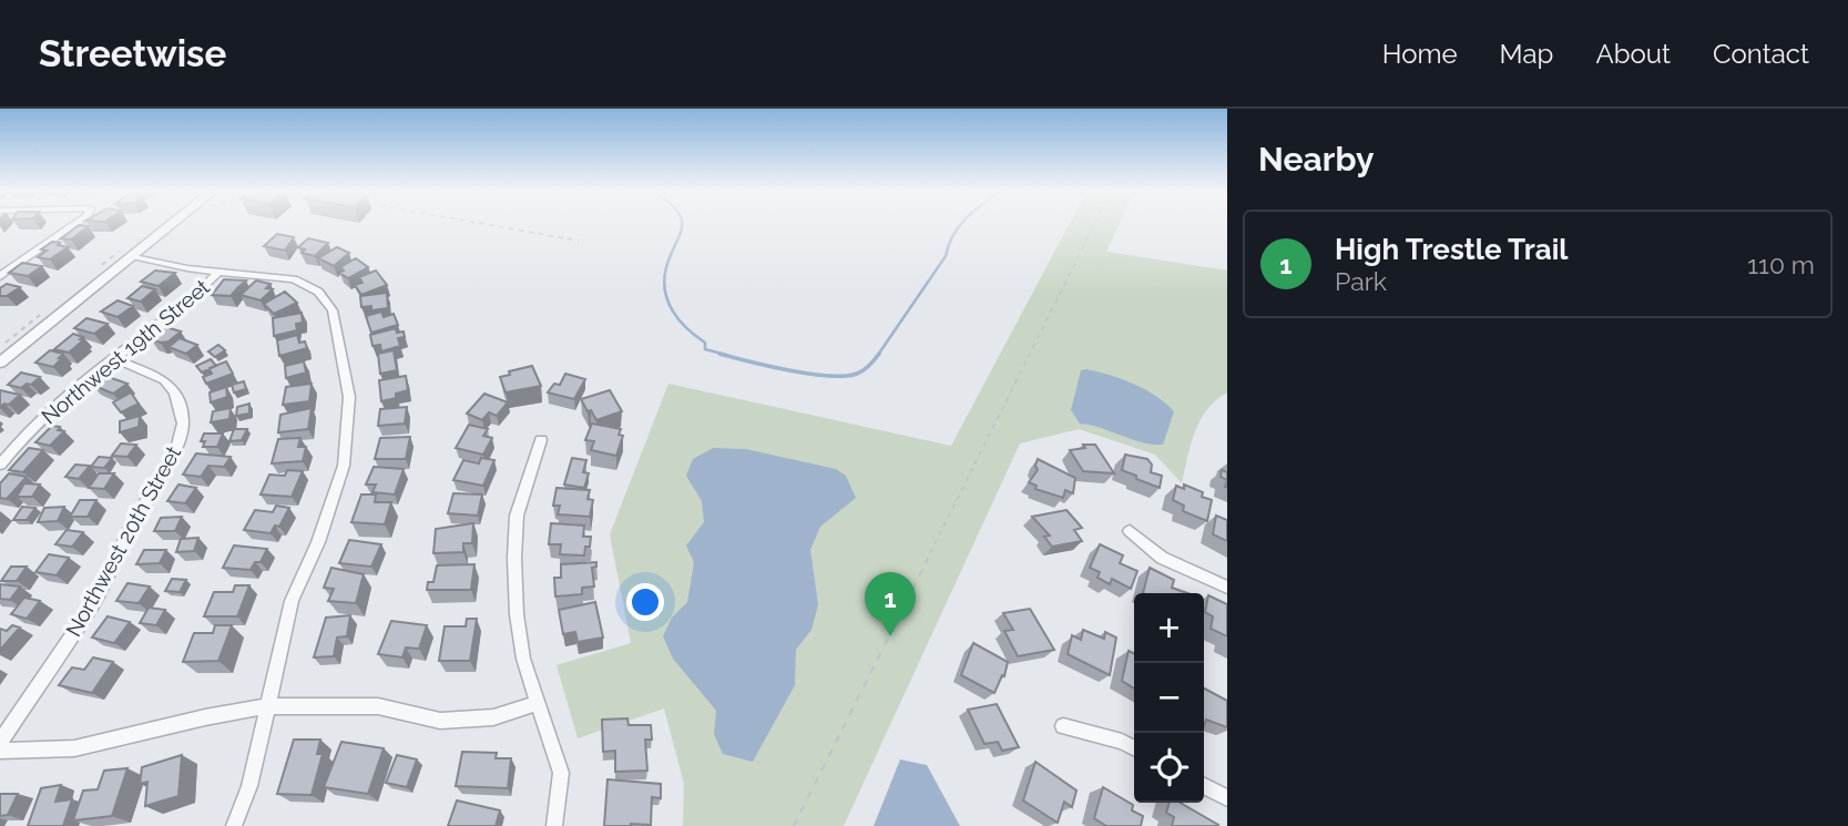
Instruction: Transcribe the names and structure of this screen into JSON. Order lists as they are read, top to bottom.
{
  "streets": {
    "street": ["Northwest 19th Street", "Northwest 20th Street"]
  },
  "crossings": [
    ["Northwest 19th Street", "Northwest 20th Street"]
  ],
  "page": {
    "header": "Streetwise",
    "nav": [
      "Home",
      "Map",
      "About",
      "Contact"
    ],
    "heading": "Nearby",
    "list": [
      {
        "mark": "1",
        "name": "High Trestle Trail",
        "note": "Park",
        "value": "110 m"
      }
    ],
    "pins": "1",
    "map_buttons": ["+", "−"]
  }
}
